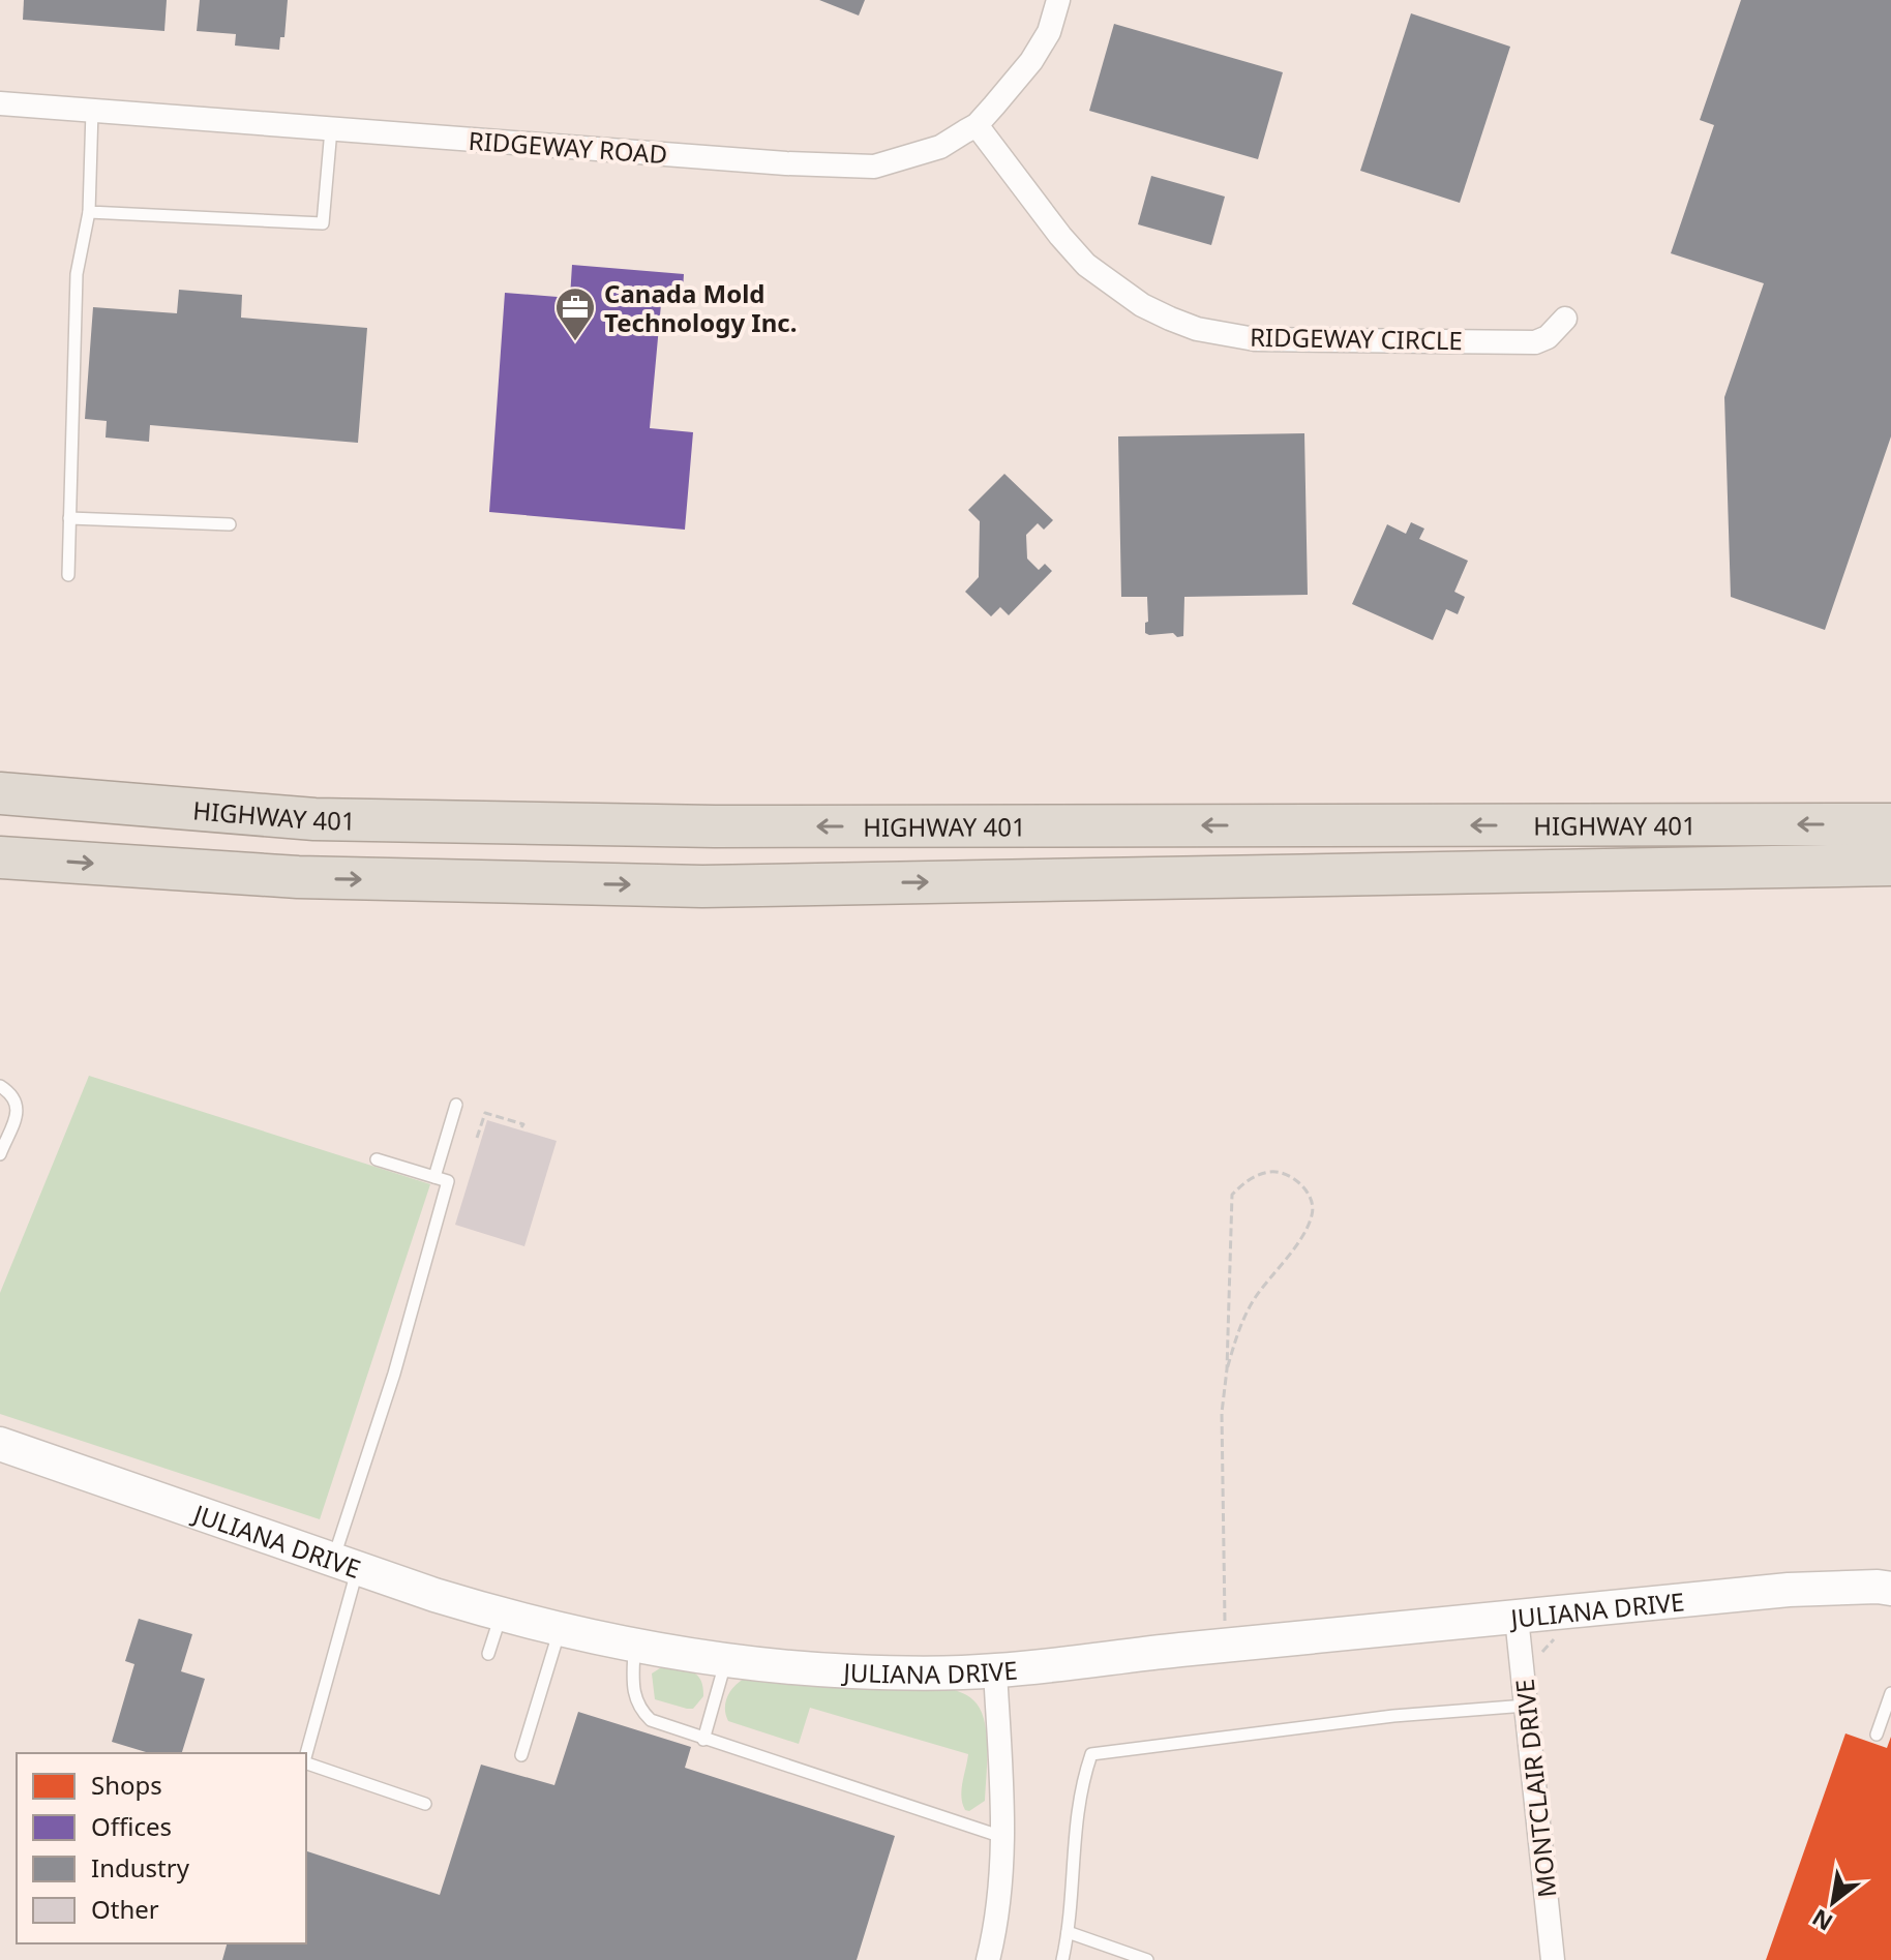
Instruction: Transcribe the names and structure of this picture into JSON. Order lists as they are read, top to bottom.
{
  "streets": {
    "highway": ["HIGHWAY 401"],
    "street": [
      "RIDGEWAY ROAD",
      "RIDGEWAY CIRCLE",
      "JULIANA DRIVE",
      "MONTCLAIR DRIVE"
    ]
  },
  "crossings": [
    ["RIDGEWAY ROAD", "RIDGEWAY CIRCLE"],
    ["JULIANA DRIVE", "MONTCLAIR DRIVE"]
  ],
  "places": {
    "office": ["Canada Mold Technology Inc."]
  },
  "legend": [
    "Shops",
    "Offices",
    "Industry",
    "Other"
  ],
  "north": "bottom left"
}
